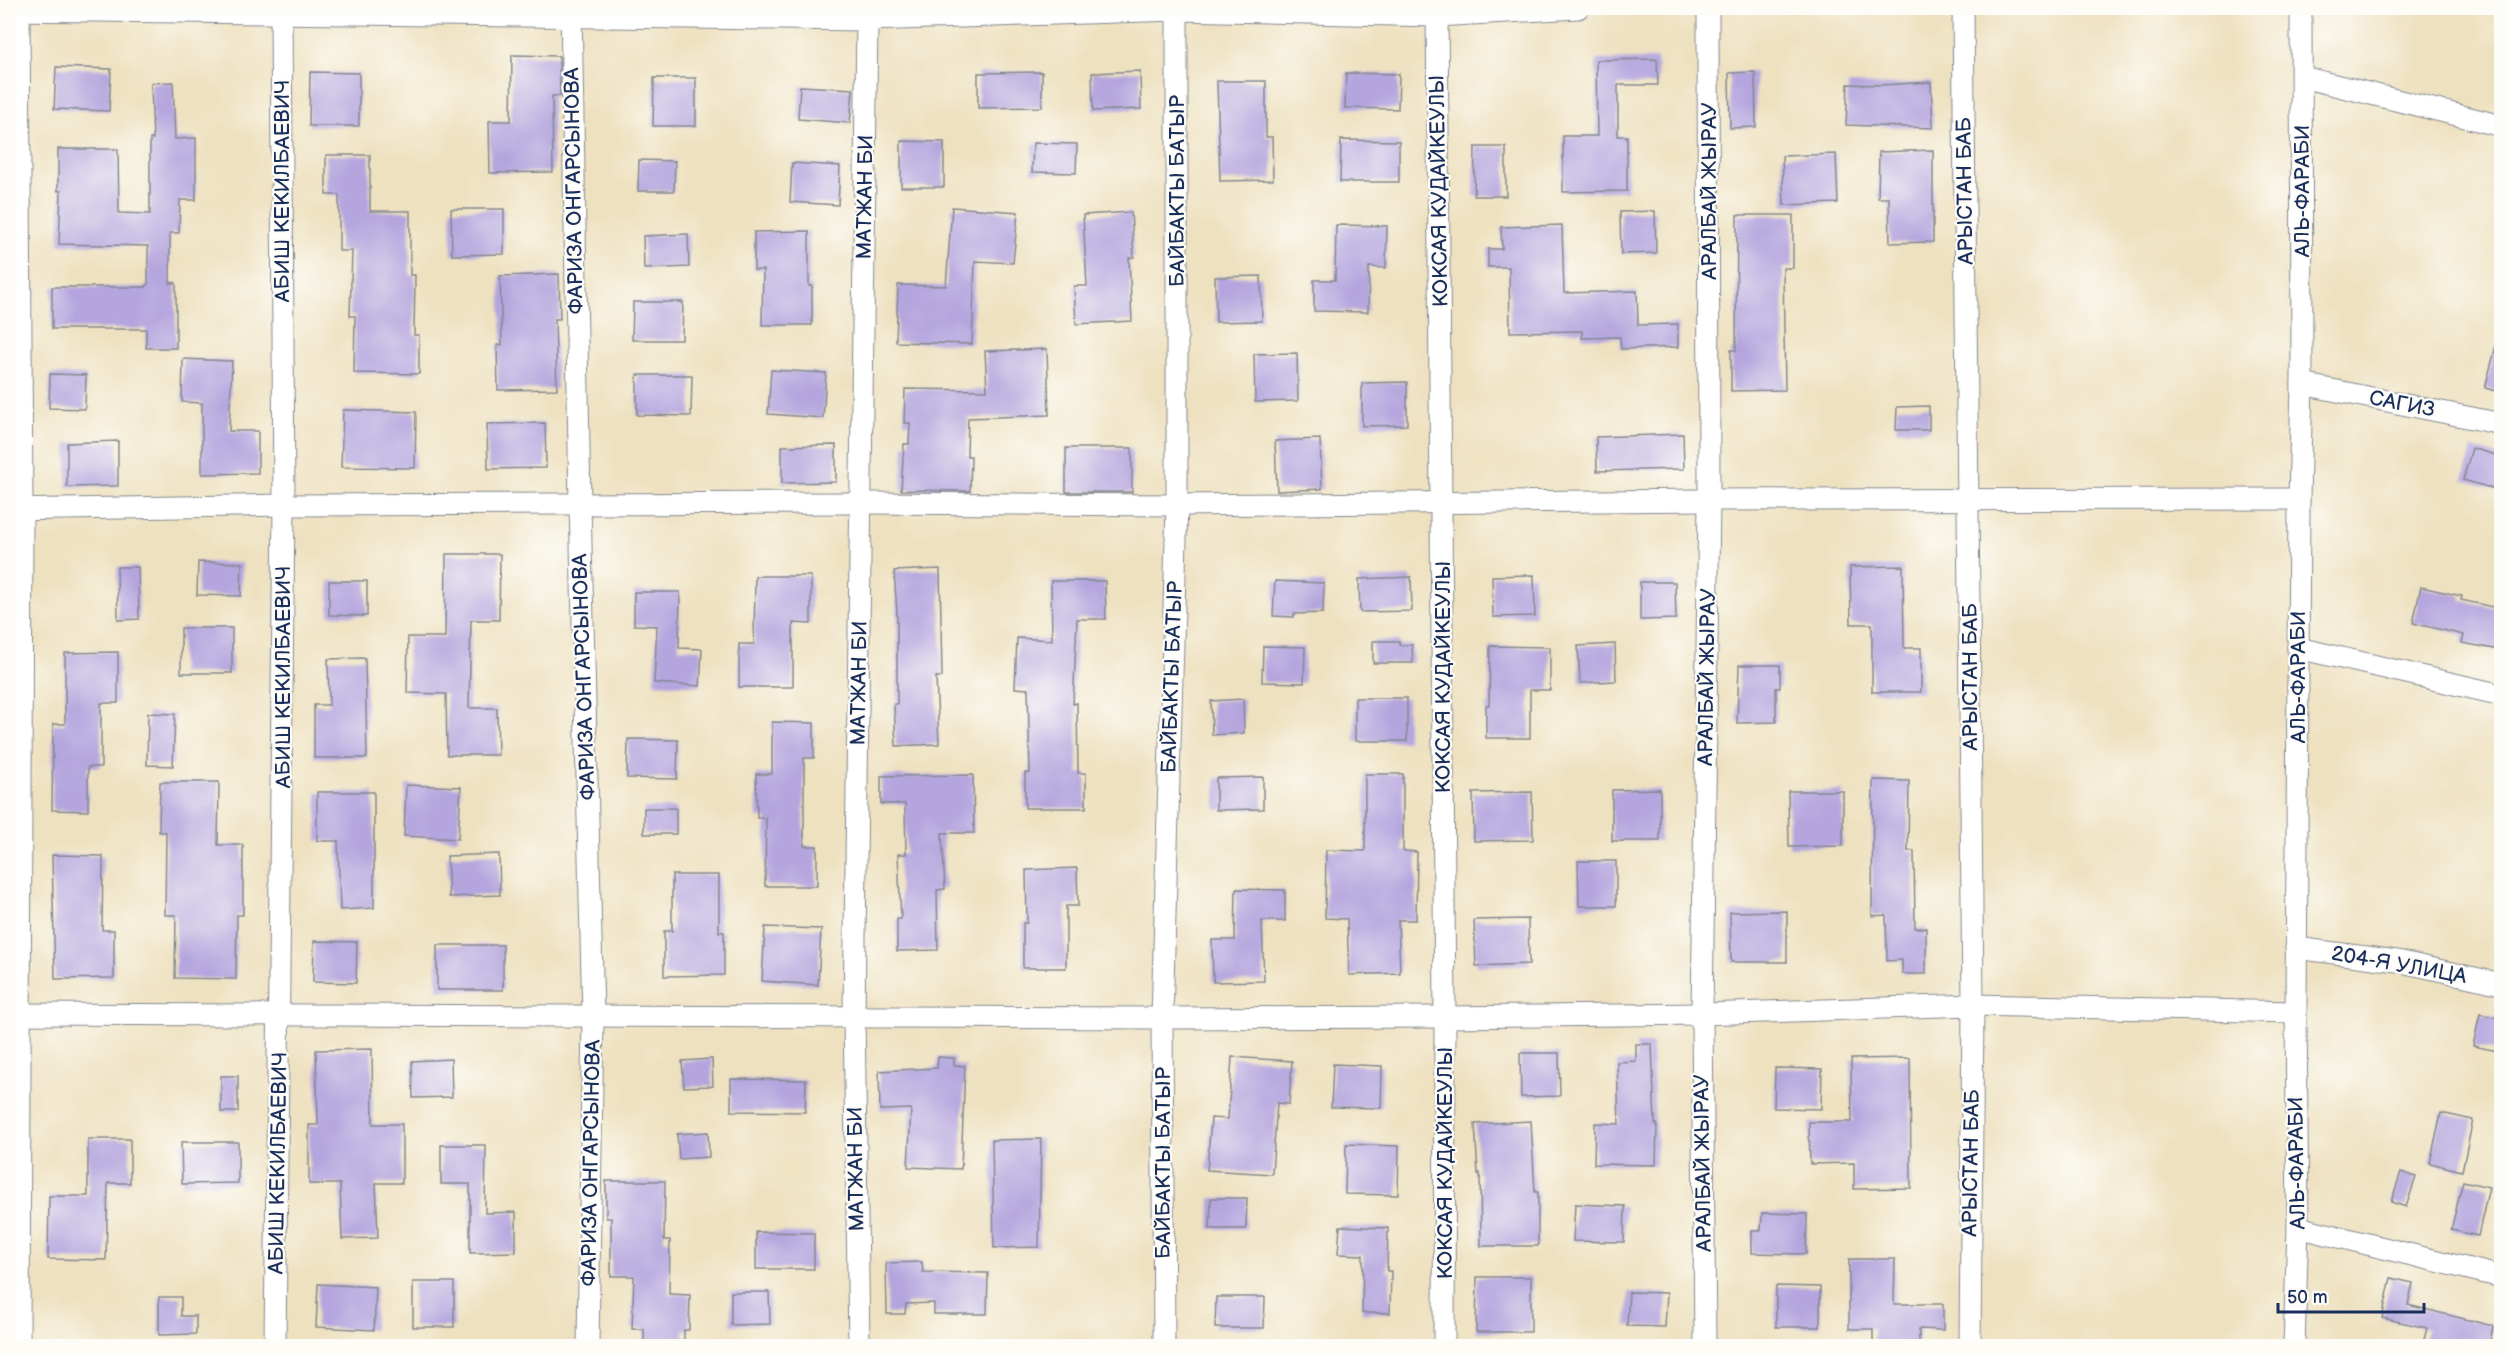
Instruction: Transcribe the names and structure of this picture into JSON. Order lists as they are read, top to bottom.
{
  "streets": {
    "street": [
      "АБИШ КЕКИЛБАЕВИЧ",
      "ФАРИЗА ОНГАРСЫНОВА",
      "БАЙБАКТЫ БАТЫР",
      "КОКСАЯ КУДАЙКЕУЛЫ",
      "АРАЛБАЙ ЖЫРАУ",
      "АРЫСТАН БАБ",
      "АЛЬ-ФАРАБИ",
      "МАТЖАН БИ",
      "САГИЗ",
      "204-Я УЛИЦА"
    ]
  },
  "crossings": [
    ["АЛЬ-ФАРАБИ", "САГИЗ"],
    ["АЛЬ-ФАРАБИ", "204-Я УЛИЦА"]
  ],
  "scale_bar": "50 m"
}
